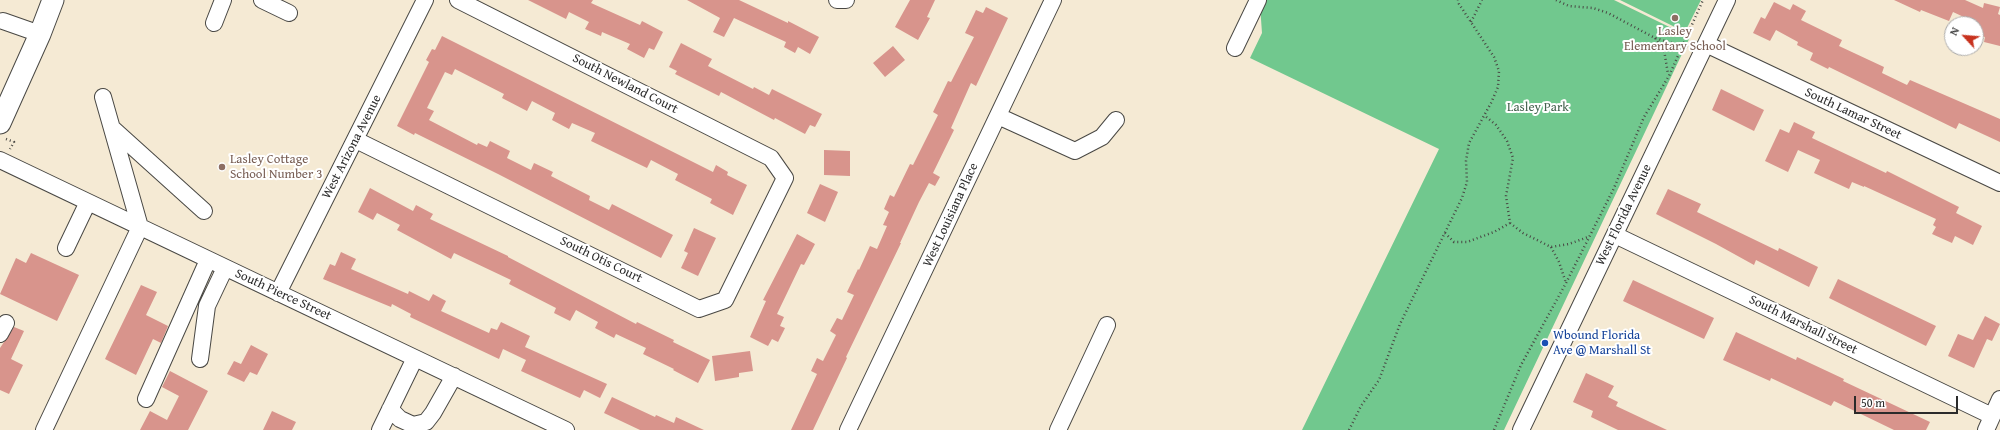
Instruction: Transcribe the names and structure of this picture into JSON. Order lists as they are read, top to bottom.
{
  "streets": {
    "street": [
      "South Newland Court",
      "South Lamar Street",
      "West Arizona Avenue",
      "West Louisiana Place",
      "West Florida Avenue",
      "South Otis Court",
      "South Pierce Street",
      "South Marshall Street"
    ]
  },
  "crossings": [
    ["South Newland Court", "South Otis Court"],
    ["South Lamar Street", "West Florida Avenue"],
    ["West Arizona Avenue", "South Otis Court"],
    ["West Arizona Avenue", "South Pierce Street"],
    ["West Florida Avenue", "South Marshall Street"]
  ],
  "parks": ["Lasley Park"],
  "places": ["Lasley Elementary School", "Lasley Cottage School Number 3", "Wbound Florida Ave @ Marshall St"],
  "scale_bar": "50 m",
  "north": "top left"
}
